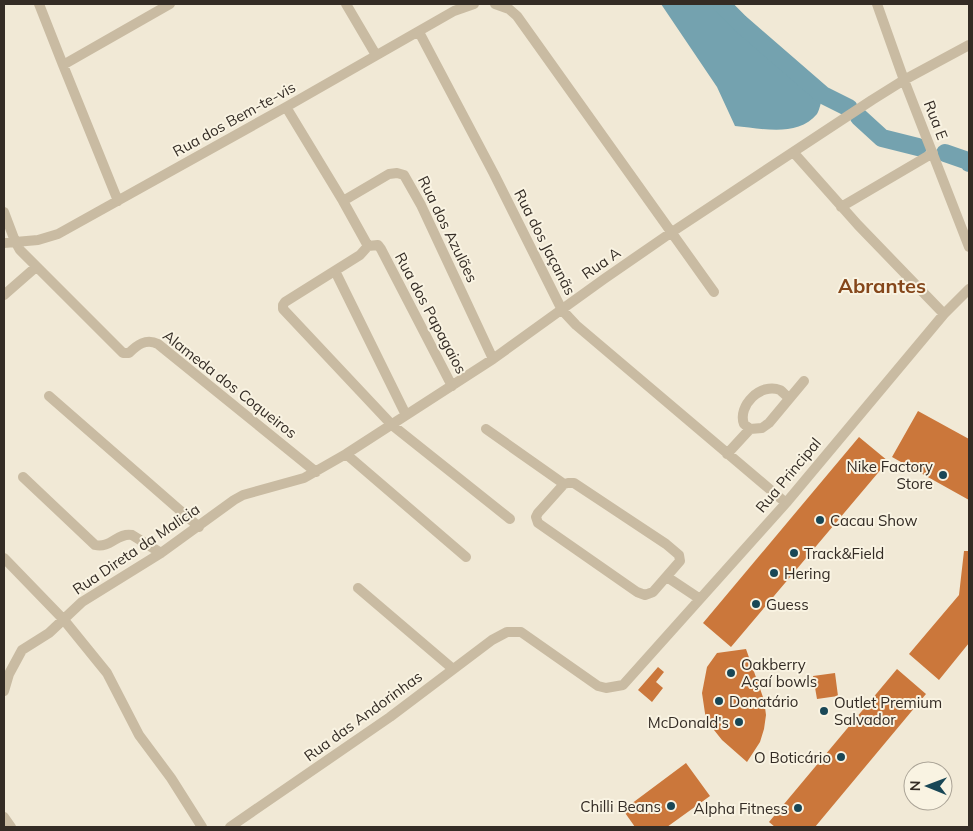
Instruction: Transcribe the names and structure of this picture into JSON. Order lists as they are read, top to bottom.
{
  "streets": {
    "street": [
      "Rua dos Bem-te-vis",
      "Rua E",
      "Rua dos Azulões",
      "Rua dos Jaçanãs",
      "Rua A",
      "Rua dos Papagaios",
      "Alameda dos Coqueiros",
      "Rua Principal",
      "Rua Direta da Malicia",
      "Rua das Andorinhas"
    ]
  },
  "crossings": [
    ["Rua dos Bem-te-vis", "Rua dos Jaçanãs"],
    ["Rua dos Bem-te-vis", "Rua dos Papagaios"],
    ["Rua E", "Rua A"],
    ["Rua dos Azulões", "Rua A"],
    ["Rua dos Azulões", "Rua dos Papagaios"],
    ["Rua dos Jaçanãs", "Rua A"],
    ["Rua dos Jaçanãs", "Rua Principal"],
    ["Rua A", "Rua dos Papagaios"],
    ["Rua A", "Alameda dos Coqueiros"],
    ["Rua A", "Rua Direta da Malicia"],
    ["Alameda dos Coqueiros", "Rua Direta da Malicia"],
    ["Rua Principal", "Rua das Andorinhas"]
  ],
  "districts": ["Abrantes"],
  "places": [
    "Nike Factory Store",
    "Cacau Show",
    "Track&Field",
    "Hering",
    "Guess",
    "Oakberry Açaí bowls",
    "Donatário",
    "Outlet Premium Salvador",
    "McDonald's",
    "O Boticário",
    "Chilli Beans",
    "Alpha Fitness"
  ],
  "north": "left"
}
